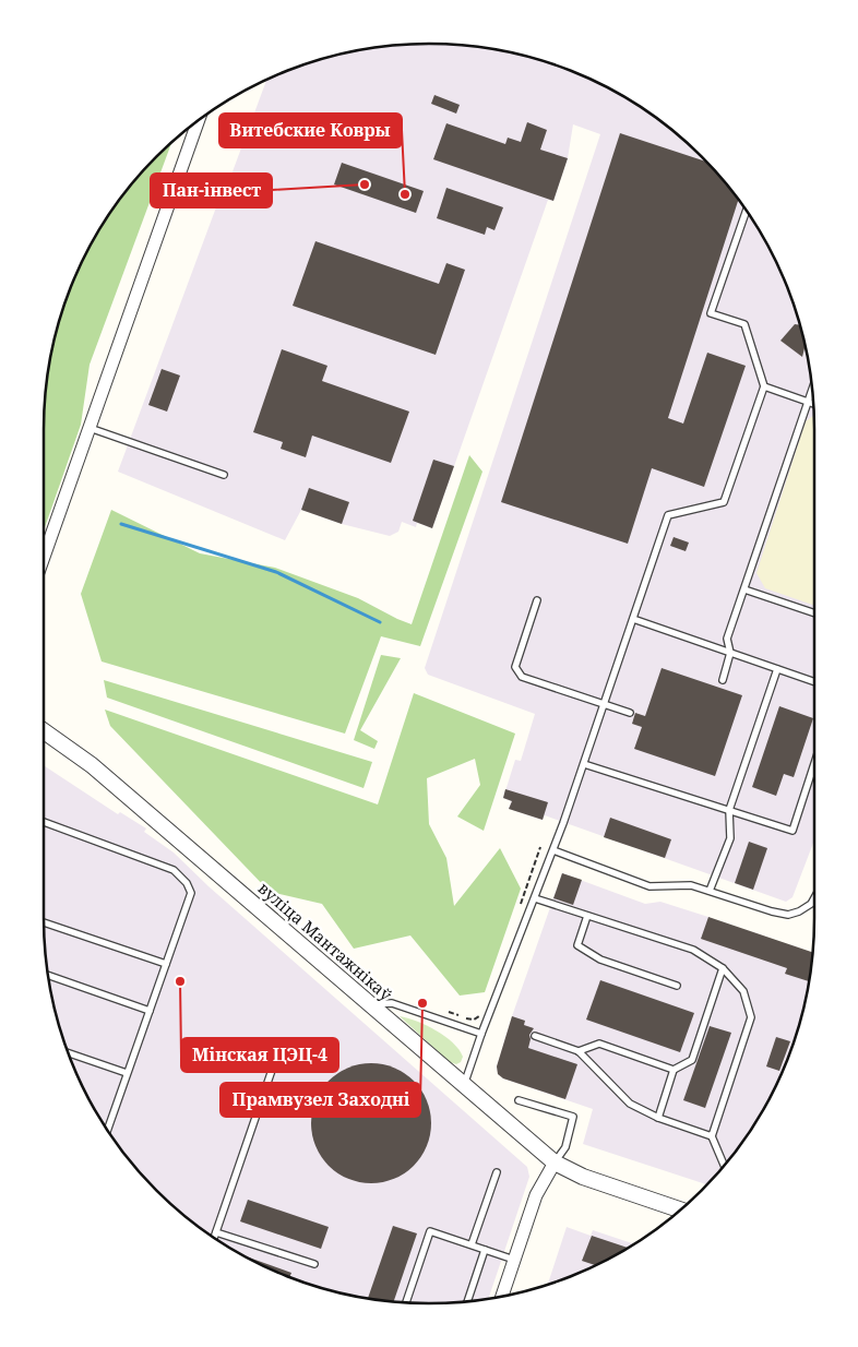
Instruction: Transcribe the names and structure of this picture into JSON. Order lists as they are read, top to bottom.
{
  "streets": {
    "street": ["вуліца Мантажнікаў"]
  },
  "places": [
    "Пан-інвест",
    "Витебские Ковры",
    "Мінская ЦЭЦ-4",
    "Прамвузел Заходні"
  ]
}
